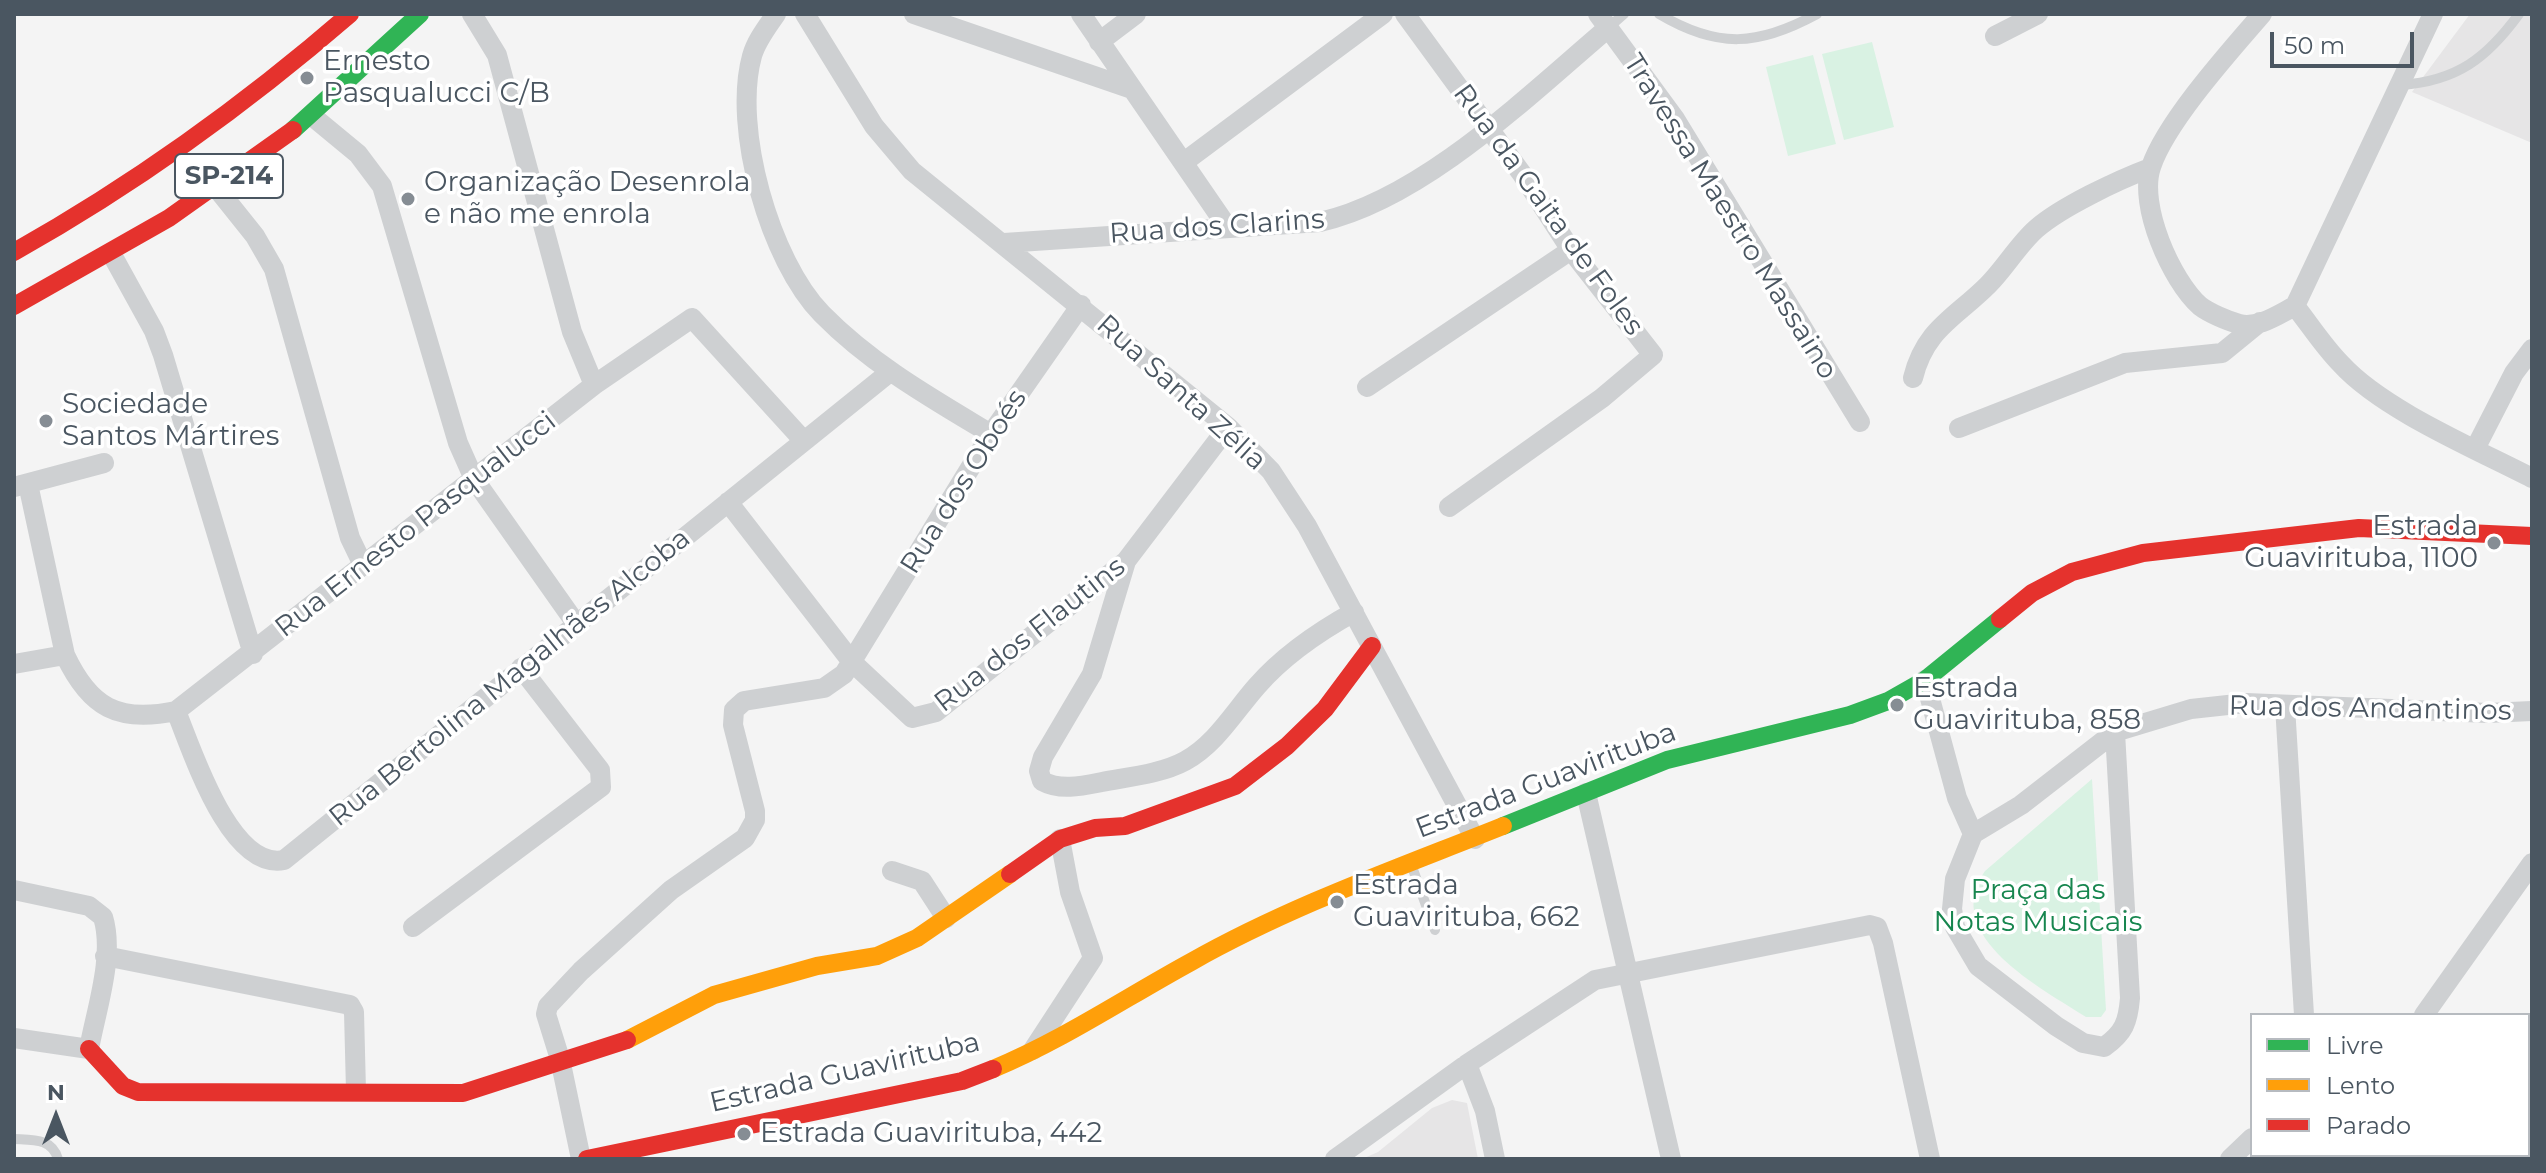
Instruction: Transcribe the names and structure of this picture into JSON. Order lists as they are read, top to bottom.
{
  "streets": {
    "street": [
      "SP-214",
      "Rua da Gaita de Foles",
      "Travessa Maestro Massaino",
      "Rua dos Clarins",
      "Rua Santa Zélia",
      "Rua dos Oboés",
      "Rua Ernesto Pasqualucci",
      "Rua dos Flautins",
      "Rua Bertolina Magalhães Alcoba",
      "Rua dos Andantinos",
      "Estrada Guavirituba"
    ]
  },
  "crossings": [
    ["Rua da Gaita de Foles", "Rua dos Clarins"],
    ["Travessa Maestro Massaino", "Rua dos Clarins"],
    ["Rua dos Clarins", "Rua Santa Zélia"],
    ["Rua Santa Zélia", "Rua dos Oboés"],
    ["Rua Santa Zélia", "Rua dos Flautins"],
    ["Rua Santa Zélia", "Estrada Guavirituba"],
    ["Rua dos Oboés", "Rua dos Flautins"],
    ["Rua Ernesto Pasqualucci", "Rua Bertolina Magalhães Alcoba"]
  ],
  "parks": ["Praça das Notas Musicais"],
  "places": [
    "Ernesto Pasqualucci C/B",
    "Organização Desenrola e não me enrola",
    "Sociedade Santos Mártires",
    "Estrada Guavirituba, 1100",
    "Estrada Guavirituba, 858",
    "Estrada Guavirituba, 662",
    "Estrada Guavirituba, 442"
  ],
  "legend": ["Livre", "Lento", "Parado"],
  "scale_bar": "50 m",
  "north": "top"
}
